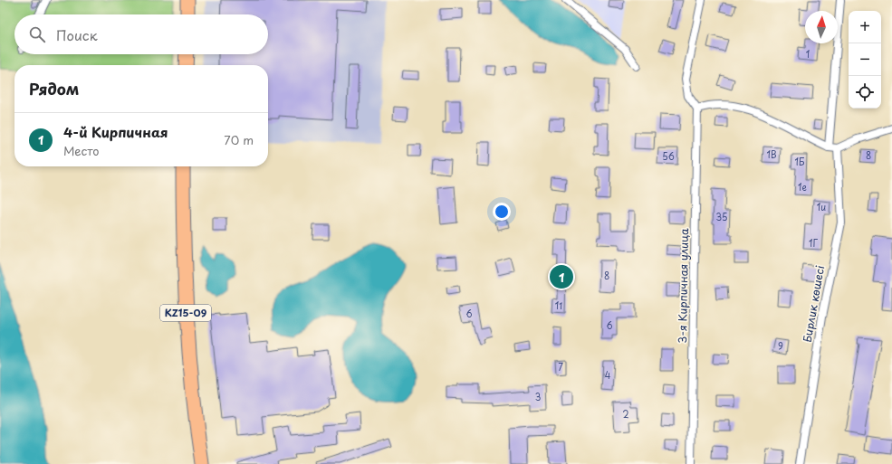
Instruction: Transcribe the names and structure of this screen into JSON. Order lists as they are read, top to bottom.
{
  "streets": {
    "highway": ["KZ15-09"],
    "street": ["3-я Кирпичная улица", "Бирлик көшесі"]
  },
  "house_numbers": [
    "1",
    "1В",
    "8",
    "56",
    "1Б",
    "1е",
    "1и",
    "35",
    "1Г",
    "8",
    "11",
    "6",
    "6",
    "9",
    "7",
    "4",
    "3",
    "2"
  ],
  "north": "top",
  "page": {
    "map_buttons": ["+", "−"],
    "search": "Поиск",
    "heading": "Рядом",
    "list": [
      {
        "mark": "1",
        "name": "4-й Кирпичная",
        "note": "Место",
        "value": "70 m"
      }
    ],
    "pins": "1"
  }
}
